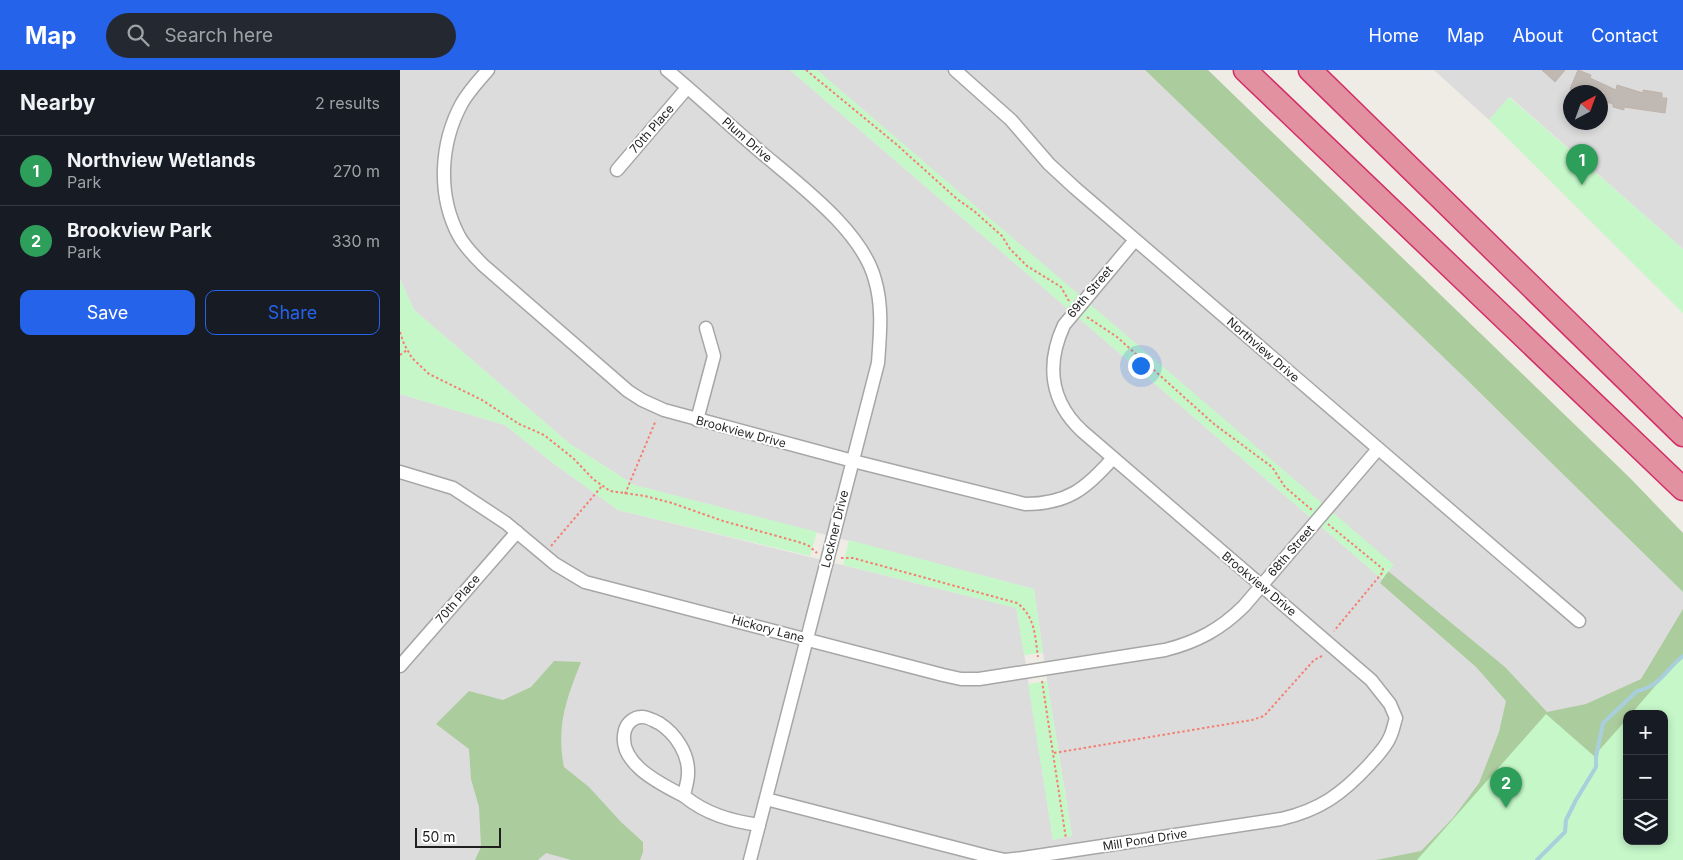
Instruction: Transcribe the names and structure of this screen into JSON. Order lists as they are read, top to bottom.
{
  "streets": {
    "street": [
      "70th Place",
      "Plum Drive",
      "69th Street",
      "Northview Drive",
      "Brookview Drive",
      "Lockner Drive",
      "68th Street",
      "Hickory Lane",
      "Mill Pond Drive"
    ]
  },
  "crossings": [
    ["70th Place", "Plum Drive"],
    ["70th Place", "Hickory Lane"],
    ["Plum Drive", "Lockner Drive"],
    ["69th Street", "Northview Drive"],
    ["69th Street", "Brookview Drive"],
    ["Northview Drive", "68th Street"],
    ["Brookview Drive", "Lockner Drive"],
    ["Brookview Drive", "68th Street"],
    ["Brookview Drive", "Mill Pond Drive"],
    ["Lockner Drive", "Hickory Lane"],
    ["Lockner Drive", "Mill Pond Drive"],
    ["68th Street", "Hickory Lane"]
  ],
  "scale_bar": "50 m",
  "north": "top right",
  "page": {
    "header": "Map",
    "search": "Search here",
    "nav": [
      "Home",
      "Map",
      "About",
      "Contact"
    ],
    "heading": ["Nearby", "2 results"],
    "list": [
      {
        "mark": "1",
        "name": "Northview Wetlands",
        "note": "Park",
        "value": "270 m"
      },
      {
        "mark": "2",
        "name": "Brookview Park",
        "note": "Park",
        "value": "330 m"
      }
    ],
    "pins": ["1", "2"],
    "buttons": ["Save", "Share"],
    "map_buttons": ["+", "−"],
    "scale": "50 m"
  }
}
